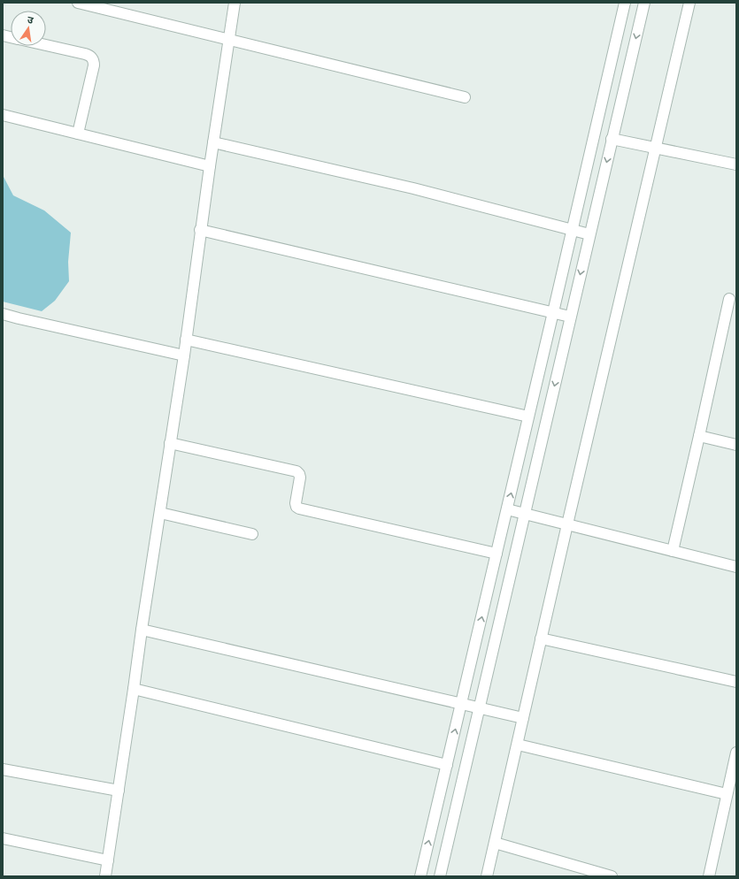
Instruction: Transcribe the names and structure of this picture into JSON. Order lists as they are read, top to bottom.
{
  "north": "top"
}
